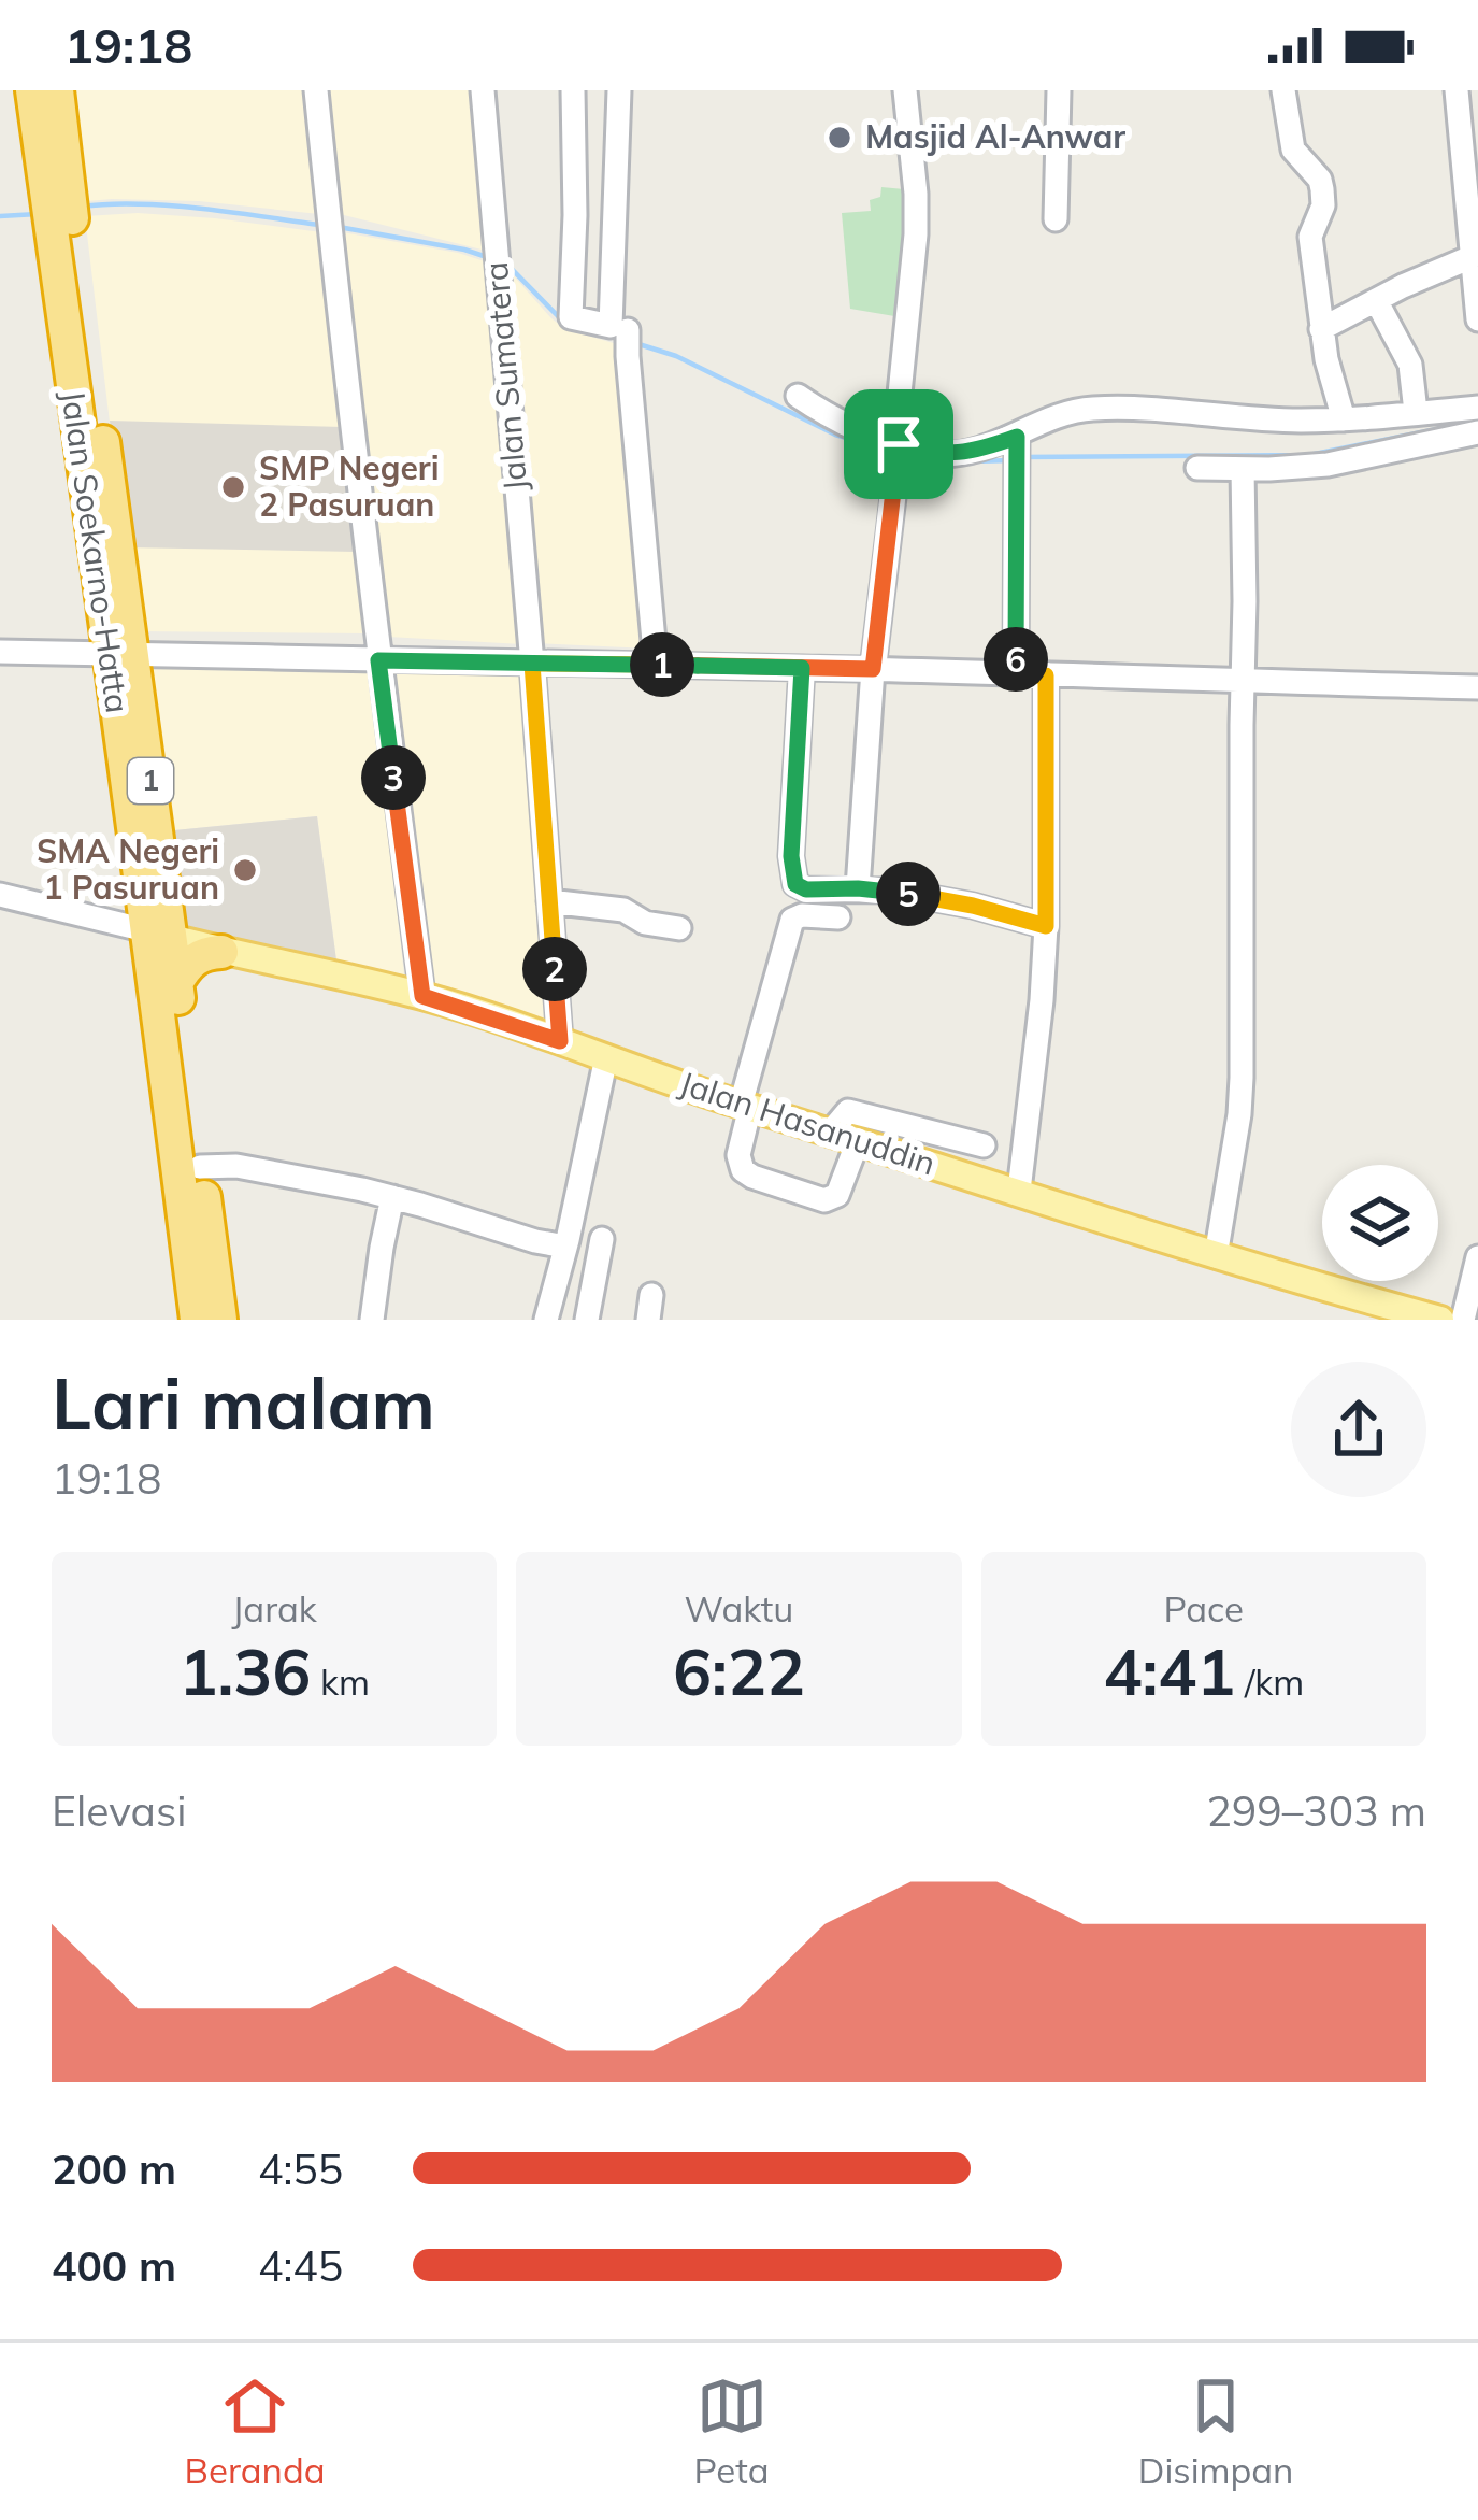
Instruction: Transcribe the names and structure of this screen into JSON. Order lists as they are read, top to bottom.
{
  "streets": {
    "highway": ["Jalan Soekarno-Hatta", "1"],
    "main road": ["Jalan Hasanuddin"],
    "street": ["Jalan Sumatera"]
  },
  "crossings": [
    ["Jalan Sumatera", "Jalan Hasanuddin"],
    ["Jalan Soekarno-Hatta", "Jalan Hasanuddin"]
  ],
  "places": ["Masjid Al-Anwar", "SMP Negeri 2 Pasuruan", "SMA Negeri 1 Pasuruan"],
  "page": {
    "status": "19:18",
    "pins": [
      "6",
      "1",
      "3",
      "5",
      "2"
    ],
    "heading": ["Lari malam", "19:18"],
    "stats": [
      ["Jarak", "1.36 km"],
      ["Waktu", "6:22"],
      ["Pace", "4:41 /km"]
    ],
    "chart": ["Elevasi", "299–303 m"],
    "list": [
      {
        "name": "200 m",
        "note": "4:55"
      },
      {
        "name": "400 m",
        "note": "4:45"
      }
    ],
    "tabs": ["Beranda", "Peta", "Disimpan"]
  }
}
